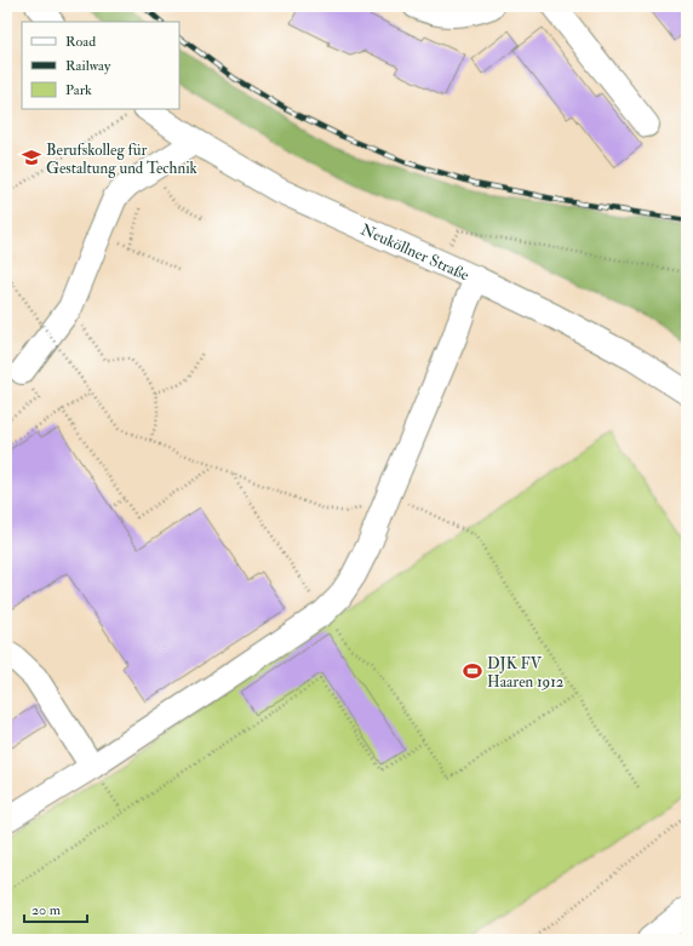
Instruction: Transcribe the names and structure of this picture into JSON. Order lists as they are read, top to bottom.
{
  "streets": {
    "street": ["Neuköllner Straße"]
  },
  "places": {
    "school or university": ["Berufskolleg für Gestaltung und Technik"],
    "sports": ["DJK FV Haaren 1912"]
  },
  "legend": ["Road", "Railway", "Park"],
  "scale_bar": "20 m"
}
